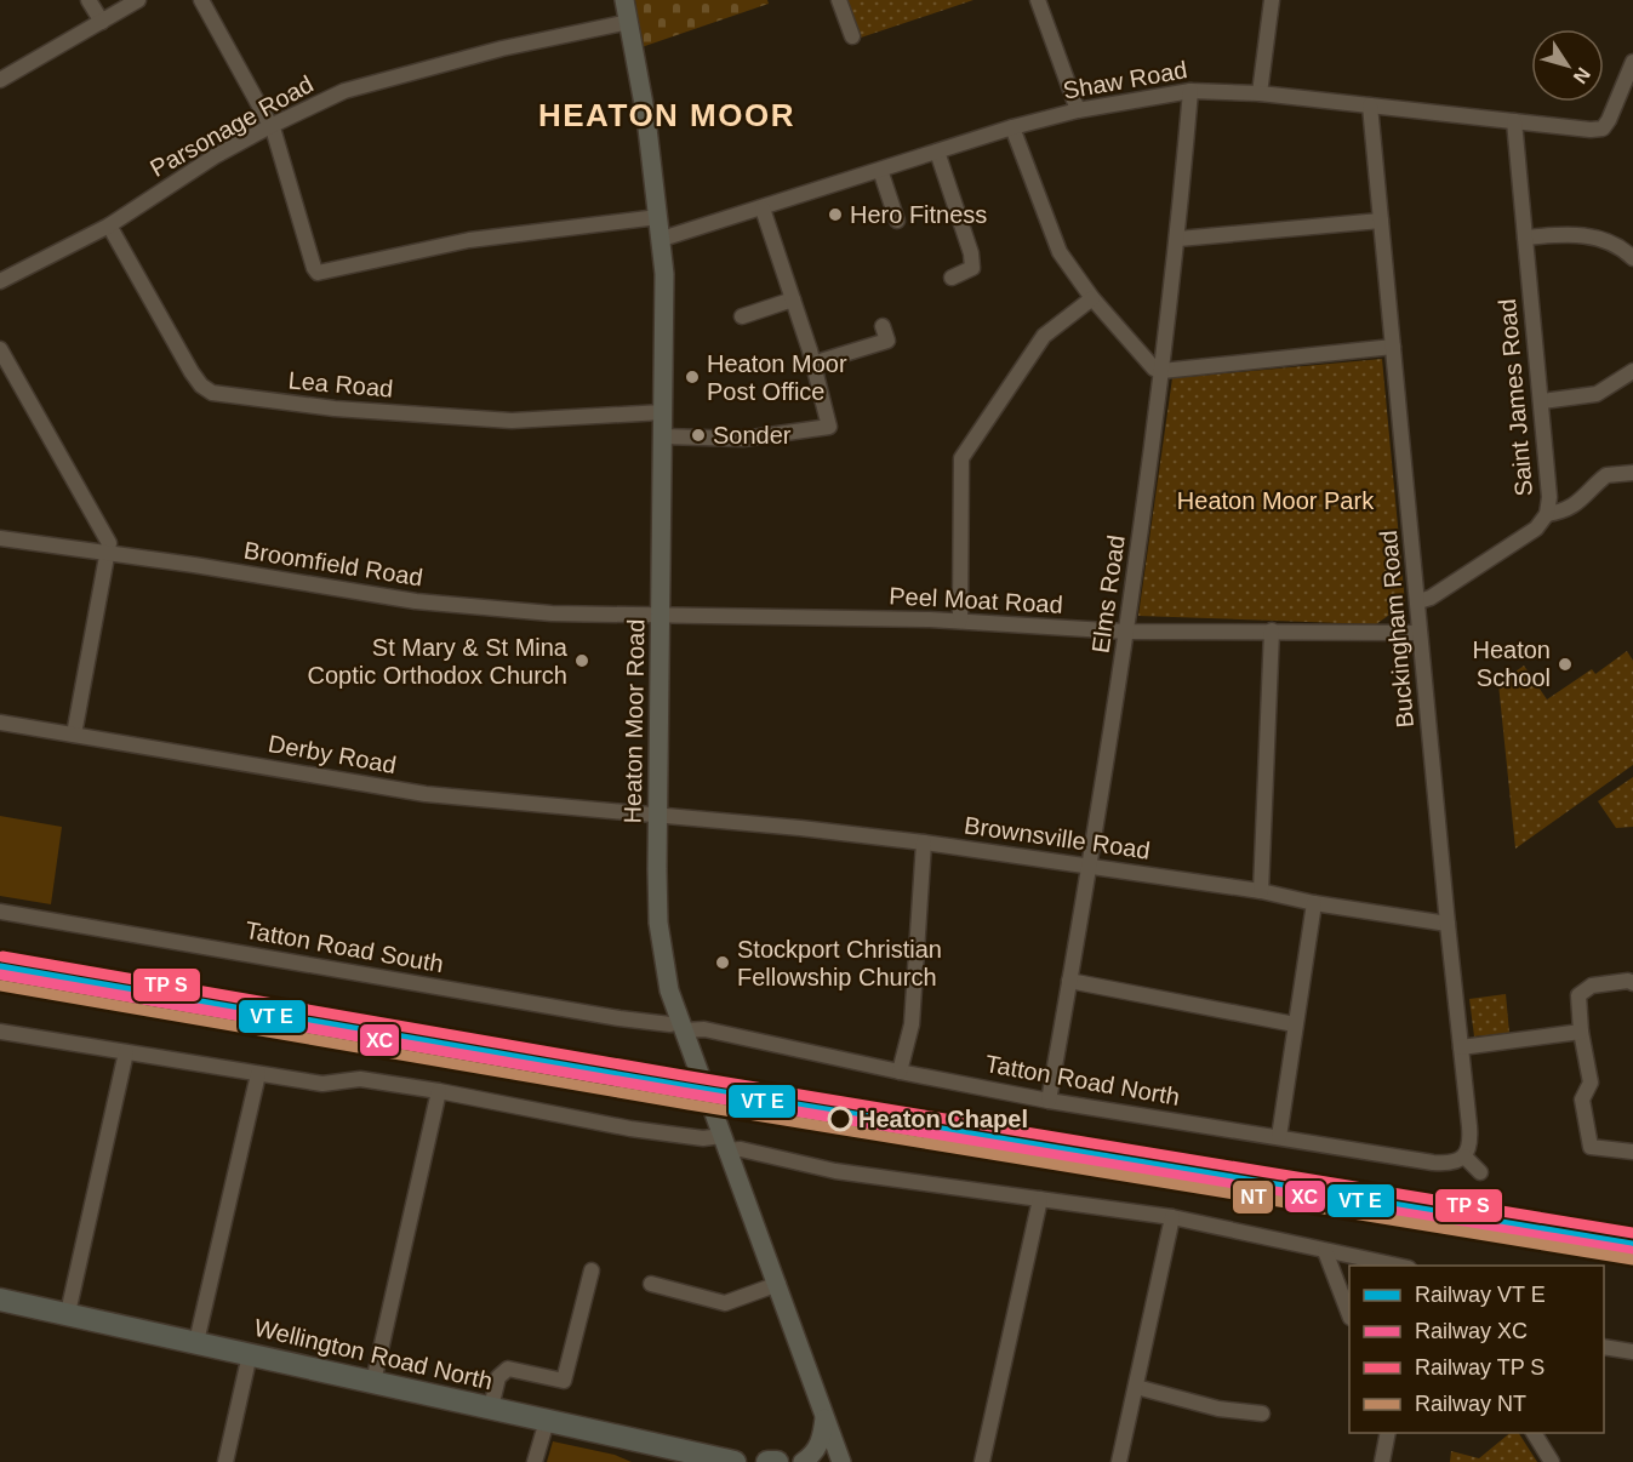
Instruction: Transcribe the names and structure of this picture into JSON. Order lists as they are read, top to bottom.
{
  "streets": {
    "highway": ["Wellington Road North"],
    "main road": ["Heaton Moor Road"],
    "street": [
      "Shaw Road",
      "Parsonage Road",
      "Lea Road",
      "Saint James Road",
      "Broomfield Road",
      "Elms Road",
      "Peel Moat Road",
      "Buckingham Road",
      "Derby Road",
      "Brownsville Road",
      "Tatton Road South",
      "Tatton Road North"
    ]
  },
  "crossings": [
    ["Shaw Road", "Saint James Road"],
    ["Shaw Road", "Elms Road"],
    ["Shaw Road", "Buckingham Road"],
    ["Shaw Road", "Heaton Moor Road"],
    ["Parsonage Road", "Lea Road"],
    ["Parsonage Road", "Heaton Moor Road"],
    ["Lea Road", "Heaton Moor Road"],
    ["Saint James Road", "Buckingham Road"],
    ["Broomfield Road", "Peel Moat Road"],
    ["Broomfield Road", "Heaton Moor Road"],
    ["Elms Road", "Peel Moat Road"],
    ["Elms Road", "Brownsville Road"],
    ["Elms Road", "Tatton Road North"],
    ["Peel Moat Road", "Buckingham Road"],
    ["Peel Moat Road", "Heaton Moor Road"],
    ["Buckingham Road", "Brownsville Road"],
    ["Buckingham Road", "Tatton Road North"],
    ["Heaton Moor Road", "Derby Road"],
    ["Heaton Moor Road", "Brownsville Road"],
    ["Heaton Moor Road", "Tatton Road South"],
    ["Heaton Moor Road", "Tatton Road North"],
    ["Derby Road", "Brownsville Road"],
    ["Tatton Road South", "Tatton Road North"]
  ],
  "districts": ["HEATON MOOR"],
  "parks": ["Heaton Moor Park"],
  "places": [
    "Hero Fitness",
    "Heaton Moor Post Office",
    "Sonder",
    "St Mary & St Mina Coptic Orthodox Church",
    "Heaton School",
    "Stockport Christian Fellowship Church",
    "Heaton Chapel"
  ],
  "lines": ["rail line XC", "rail line NT"],
  "legend": [
    "Railway VT E",
    "Railway XC",
    "Railway TP S",
    "Railway NT"
  ],
  "north": "bottom right"
}
